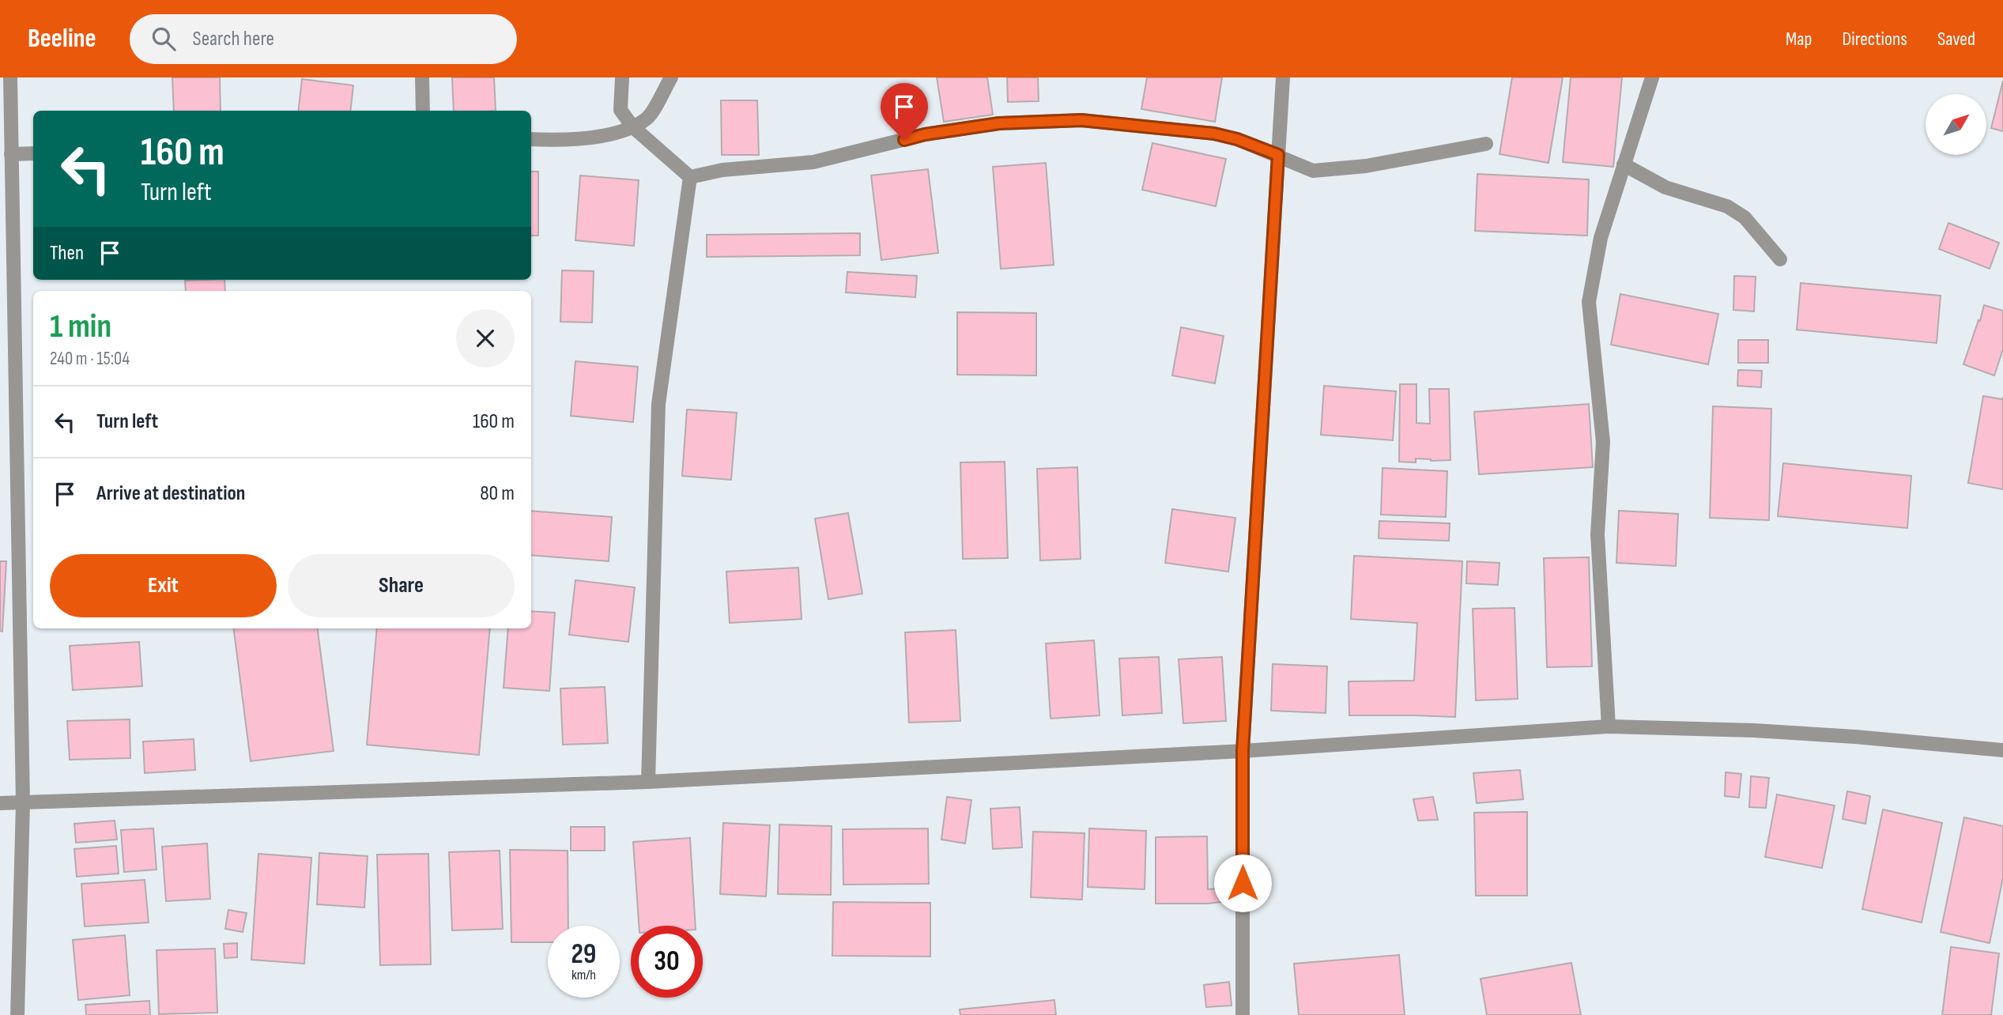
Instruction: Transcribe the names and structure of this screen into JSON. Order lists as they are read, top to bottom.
{
  "north": "top right",
  "page": {
    "header": "Beeline",
    "search": "Search here",
    "nav": ["Map", "Directions", "Saved"],
    "turn": ["160 m", "Turn left"],
    "then": "Then",
    "heading": ["1 min", "240 m · 15:04"],
    "list": [
      {
        "name": "Turn left",
        "value": "160 m"
      },
      {
        "name": "Arrive at destination",
        "value": "80 m"
      }
    ],
    "buttons": ["Exit", "Share"],
    "speed": "29 km/h",
    "limit": "30"
  }
}
